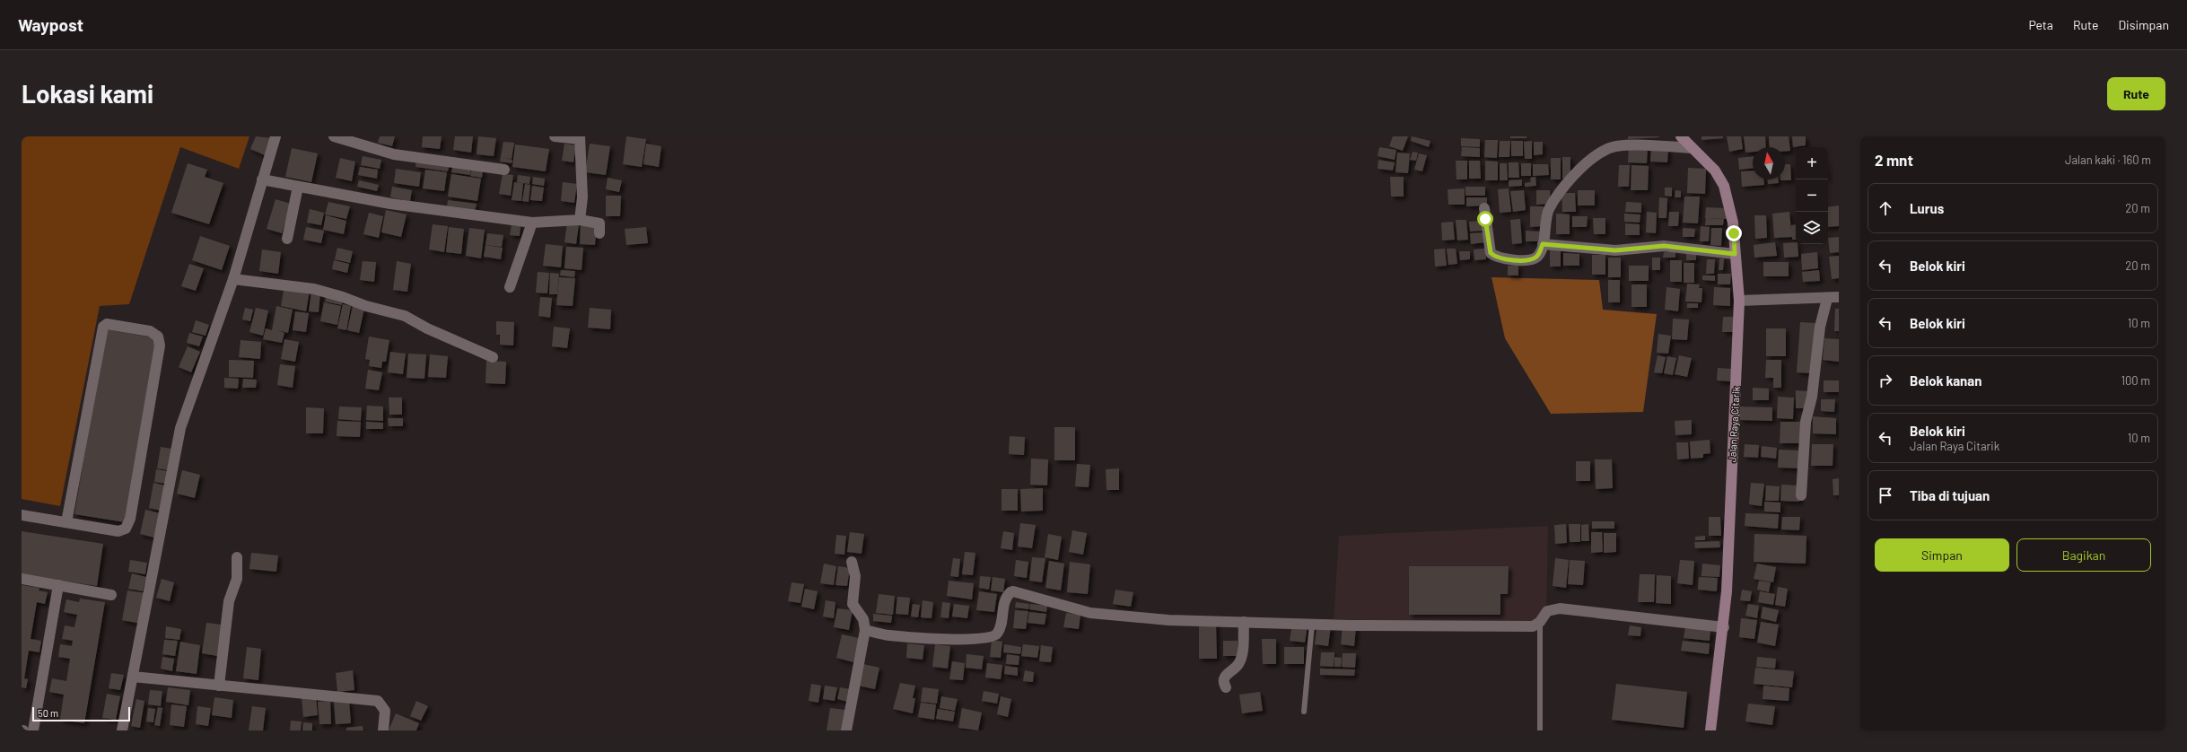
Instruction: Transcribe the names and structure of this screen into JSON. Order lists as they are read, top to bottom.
{
  "streets": {
    "street": ["Jalan Raya Citarik"]
  },
  "scale_bar": "50 m",
  "north": "top",
  "page": {
    "header": "Waypost",
    "nav": ["Peta", "Rute", "Disimpan"],
    "buttons": [
      "Rute",
      ["Simpan", "Bagikan"]
    ],
    "title": "Lokasi kami",
    "heading": ["2 mnt", "Jalan kaki · 160 m"],
    "map_buttons": ["+", "−"],
    "list": [
      ["Lurus", "20 m"],
      ["Belok kiri", "20 m"],
      ["Belok kiri", "10 m"],
      ["Belok kanan", "100 m"],
      ["Belok kiri", "Jalan Raya Citarik", "10 m"],
      "Tiba di tujuan"
    ],
    "scale": "50 m"
  }
}
